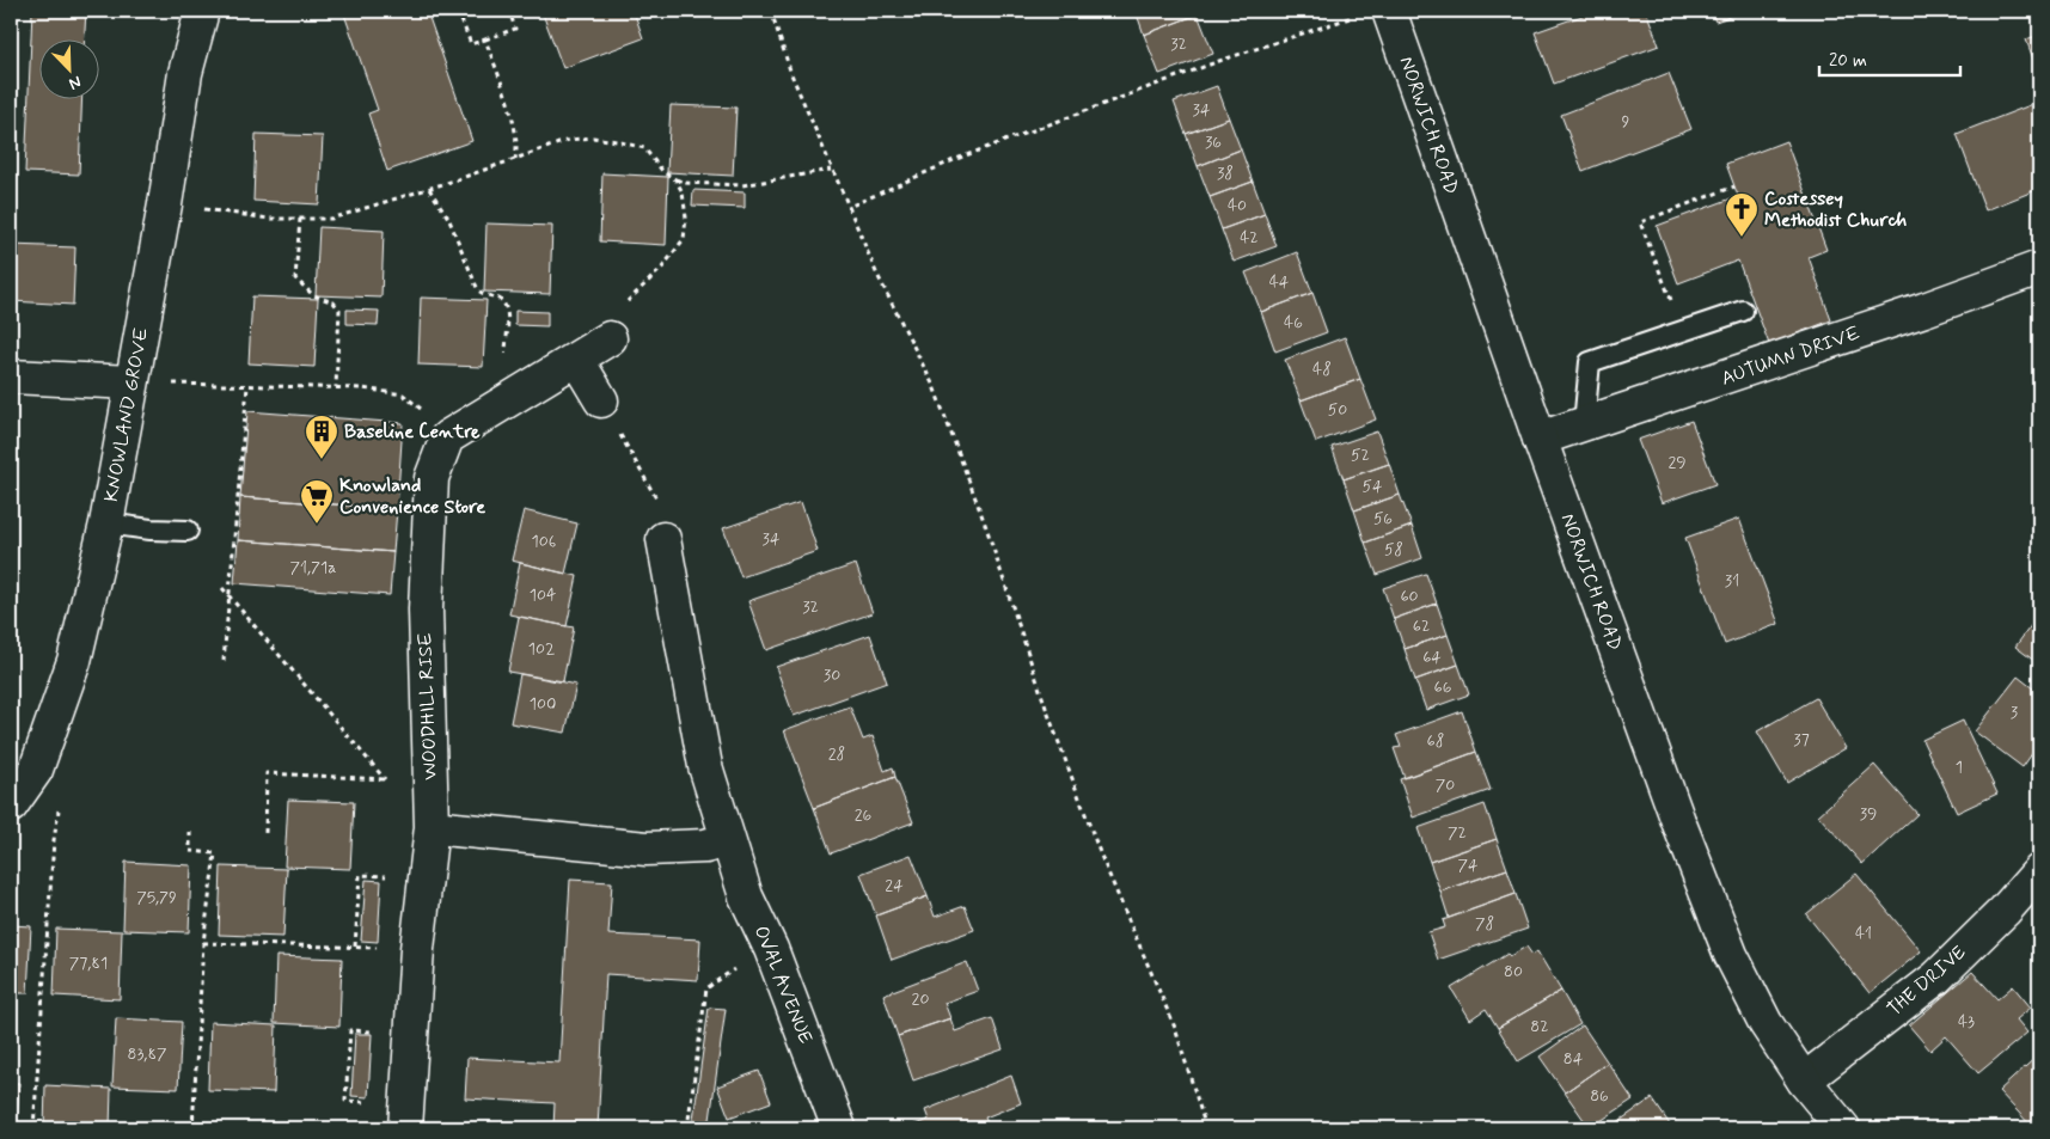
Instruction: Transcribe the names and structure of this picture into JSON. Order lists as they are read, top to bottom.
{
  "streets": {
    "street": [
      "NORWICH ROAD",
      "AUTUMN DRIVE",
      "KNOWLAND GROVE",
      "WOODHILL RISE",
      "THE DRIVE",
      "OVAL AVENUE"
    ]
  },
  "crossings": [
    ["NORWICH ROAD", "AUTUMN DRIVE"],
    ["NORWICH ROAD", "THE DRIVE"]
  ],
  "places": {
    "church": ["Costessey Methodist Church"],
    "building": ["Baseline Centre"],
    "supermarket": ["Knowland Convenience Store"]
  },
  "house_numbers": [
    "32",
    "34",
    "9",
    "36",
    "38",
    "40",
    "42",
    "44",
    "46",
    "48",
    "50",
    "52",
    "29",
    "54",
    "56",
    "34",
    "106",
    "58",
    "71,71a",
    "31",
    "104",
    "60",
    "32",
    "62",
    "102",
    "64",
    "30",
    "66",
    "100",
    "3",
    "37",
    "68",
    "28",
    "1",
    "70",
    "39",
    "26",
    "72",
    "74",
    "24",
    "75,79",
    "78",
    "41",
    "77,81",
    "80",
    "20",
    "43",
    "82",
    "83,87",
    "84",
    "86"
  ],
  "scale_bar": "20 m",
  "north": "bottom right"
}
